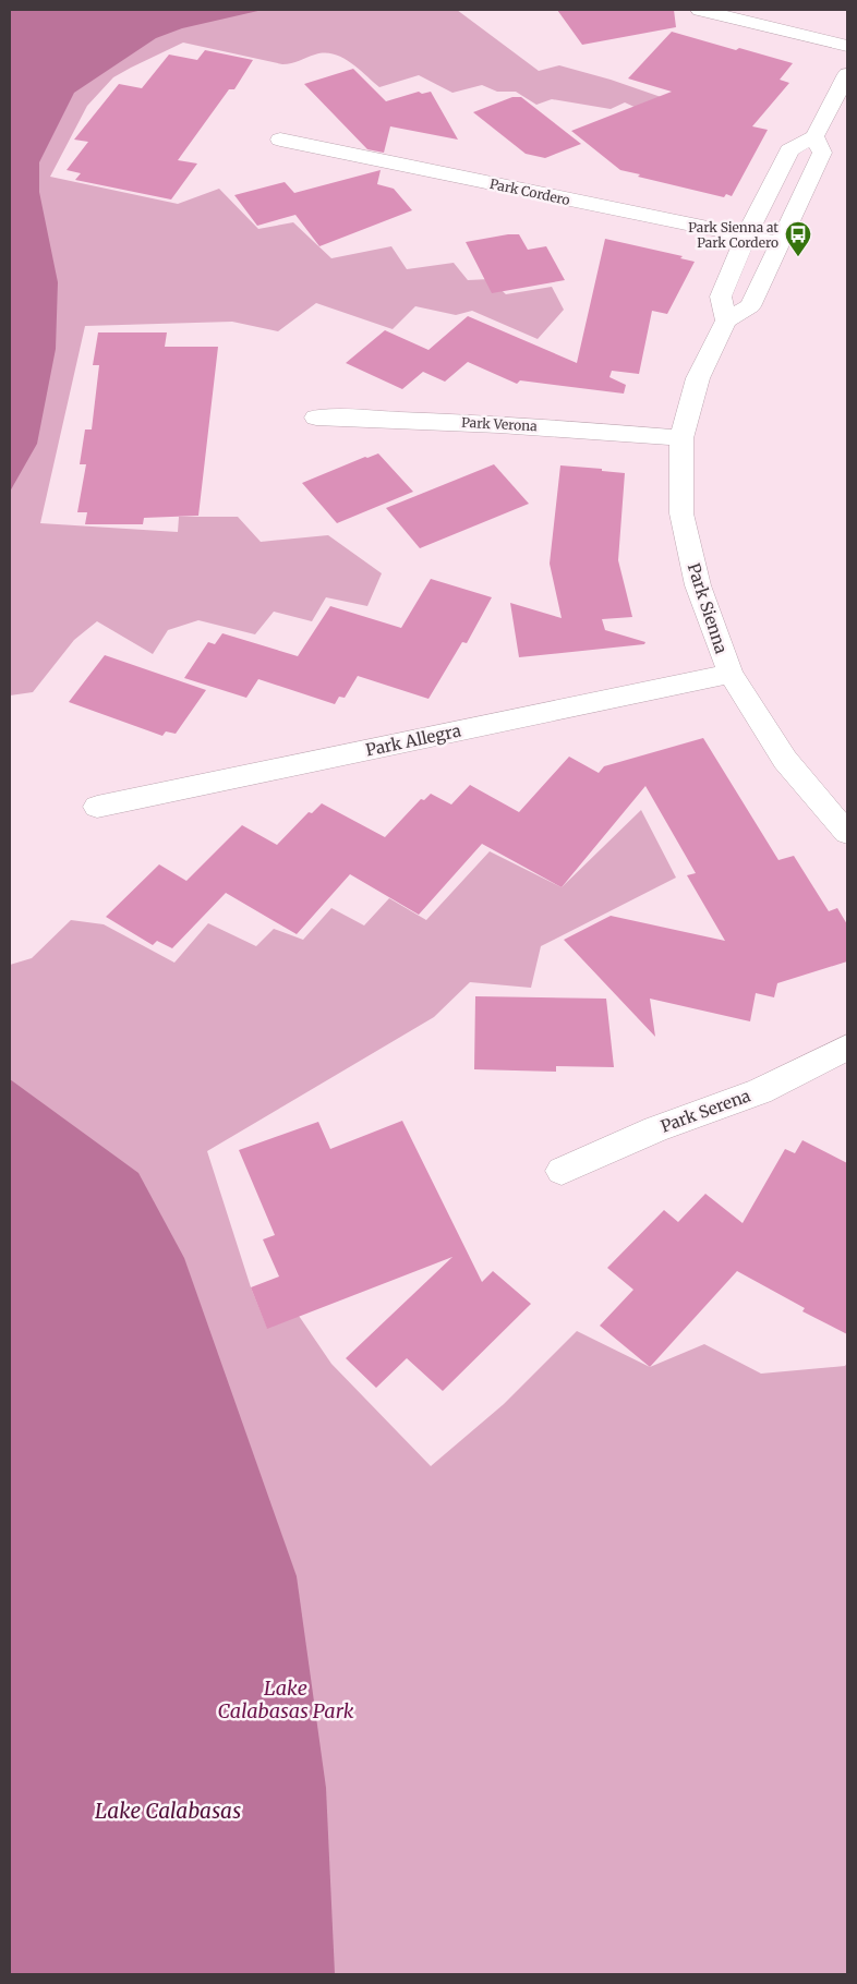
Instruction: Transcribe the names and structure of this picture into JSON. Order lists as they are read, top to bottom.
{
  "streets": {
    "street": [
      "Park Cordero",
      "Park Verona",
      "Park Sienna",
      "Park Allegra",
      "Park Serena"
    ]
  },
  "crossings": [
    ["Park Verona", "Park Sienna"],
    ["Park Sienna", "Park Allegra"]
  ],
  "water": ["Lake Calabasas"],
  "parks": ["Lake Calabasas Park"],
  "places": {
    "bus stop": ["Park Sienna at Park Cordero"]
  }
}
